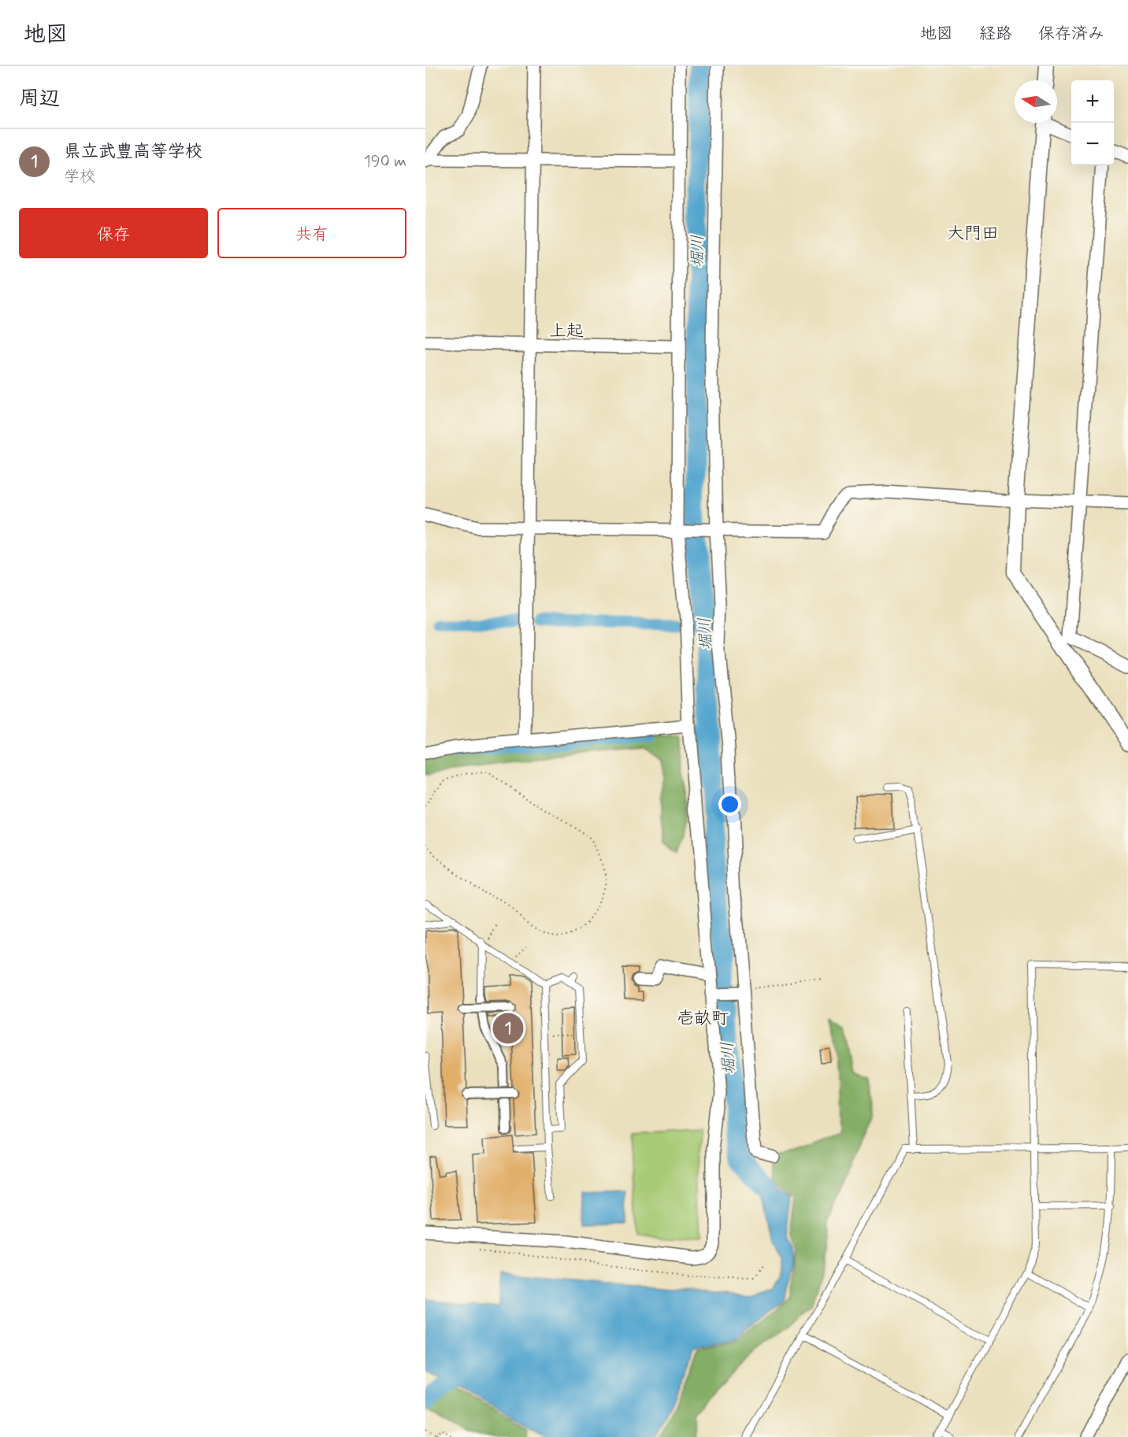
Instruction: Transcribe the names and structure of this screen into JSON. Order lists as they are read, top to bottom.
{
  "districts": ["大門田", "上起", "壱畝町"],
  "water": ["堀川"],
  "north": "left",
  "page": {
    "header": "地図",
    "nav": ["地図", "経路", "保存済み"],
    "heading": "周辺",
    "map_buttons": ["+", "−"],
    "list": [
      {
        "mark": "1",
        "name": "県立武豊高等学校",
        "note": "学校",
        "value": "190 m"
      }
    ],
    "buttons": ["保存", "共有"],
    "pins": "1"
  }
}
